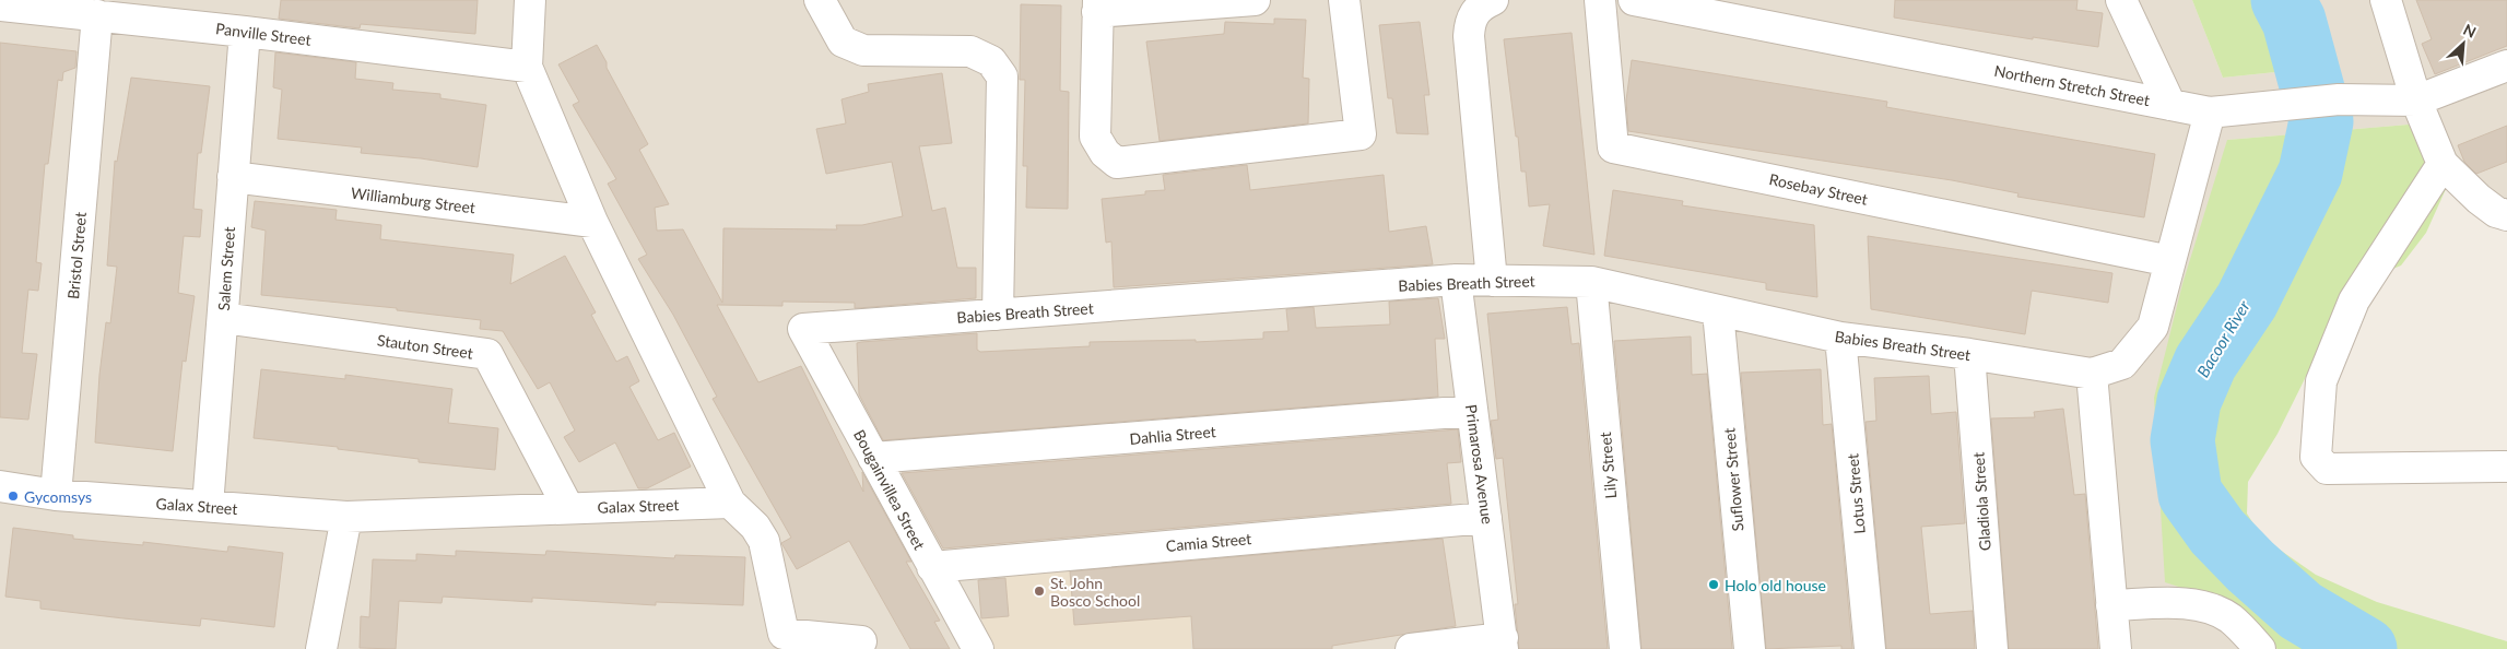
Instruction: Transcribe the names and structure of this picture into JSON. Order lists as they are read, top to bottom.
{
  "streets": {
    "street": [
      "Panville Street",
      "Northern Stretch Street",
      "Rosebay Street",
      "Williamburg Street",
      "Bristol Street",
      "Salem Street",
      "Babies Breath Street",
      "Stauton Street",
      "Dahlia Street",
      "Primarosa Avenue",
      "Lily Street",
      "Suflower Street",
      "Bougainvillea Street",
      "Lotus Street",
      "Gladiola Street",
      "Galax Street",
      "Camia Street"
    ]
  },
  "crossings": [
    ["Panville Street", "Bristol Street"],
    ["Panville Street", "Salem Street"],
    ["Rosebay Street", "Babies Breath Street"],
    ["Williamburg Street", "Salem Street"],
    ["Bristol Street", "Galax Street"],
    ["Salem Street", "Stauton Street"],
    ["Salem Street", "Galax Street"],
    ["Babies Breath Street", "Primarosa Avenue"],
    ["Babies Breath Street", "Lily Street"],
    ["Babies Breath Street", "Suflower Street"],
    ["Babies Breath Street", "Bougainvillea Street"],
    ["Babies Breath Street", "Lotus Street"],
    ["Babies Breath Street", "Gladiola Street"],
    ["Stauton Street", "Galax Street"],
    ["Dahlia Street", "Primarosa Avenue"],
    ["Dahlia Street", "Bougainvillea Street"],
    ["Primarosa Avenue", "Camia Street"],
    ["Bougainvillea Street", "Camia Street"]
  ],
  "water": ["Bacoor River"],
  "places": ["Gycomsys", "Holo old house", "St. John Bosco School"],
  "north": "top right"
}
